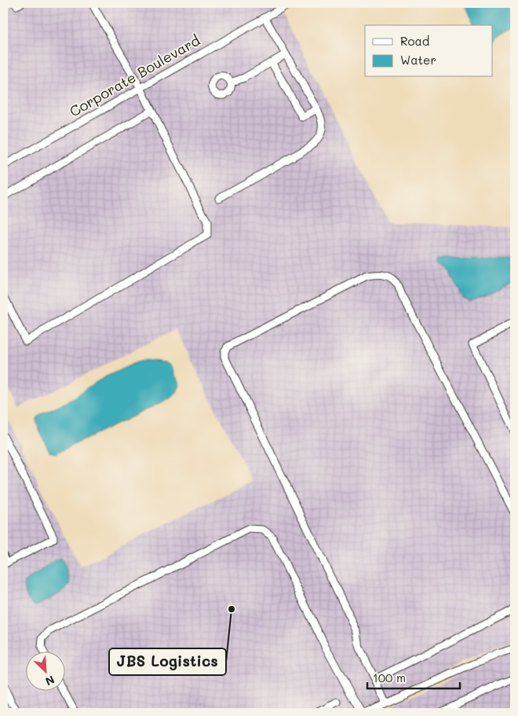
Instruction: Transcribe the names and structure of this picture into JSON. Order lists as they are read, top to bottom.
{
  "streets": {
    "street": ["Corporate Boulevard"]
  },
  "places": ["JBS Logistics"],
  "legend": ["Road", "Water"],
  "scale_bar": "100 m",
  "north": "bottom right"
}
